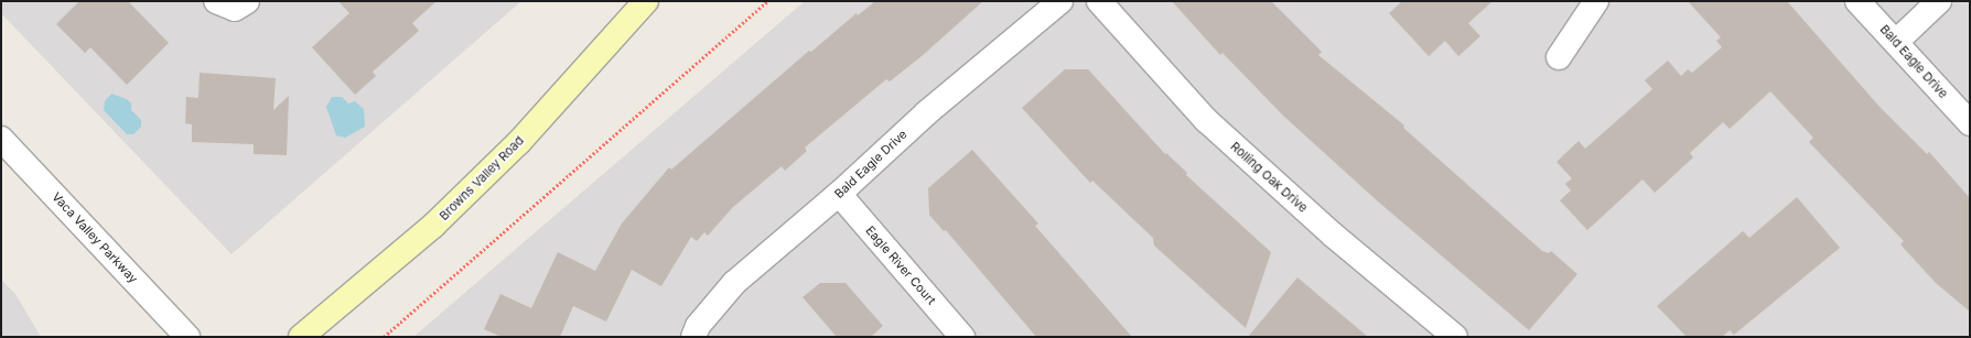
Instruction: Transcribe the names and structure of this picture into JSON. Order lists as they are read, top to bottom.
{
  "streets": {
    "main road": ["Browns Valley Road"],
    "street": [
      "Bald Eagle Drive",
      "Rolling Oak Drive",
      "Vaca Valley Parkway",
      "Eagle River Court"
    ]
  },
  "crossings": [
    ["Bald Eagle Drive", "Eagle River Court"]
  ]
}
